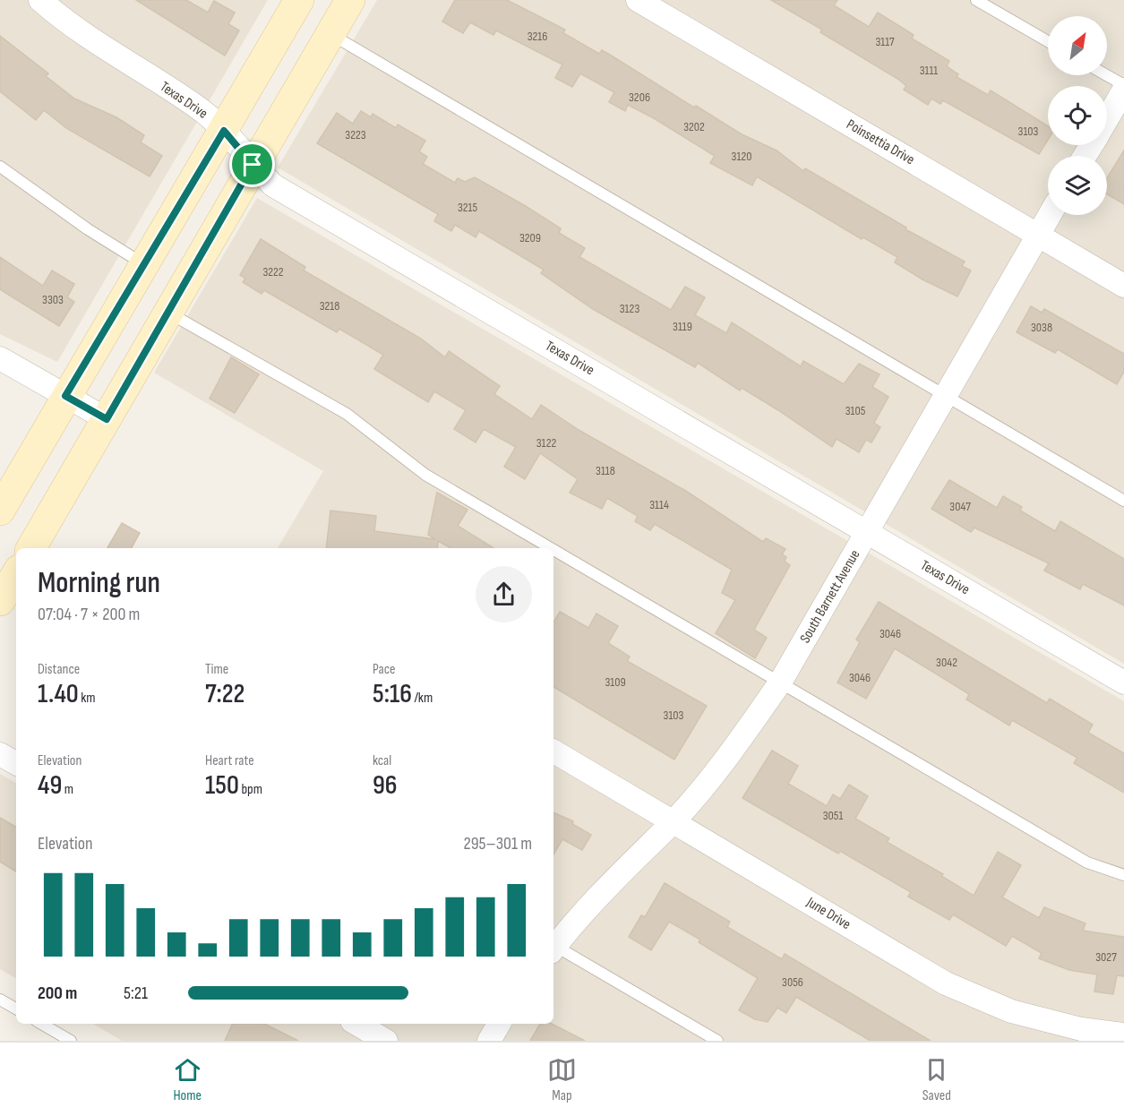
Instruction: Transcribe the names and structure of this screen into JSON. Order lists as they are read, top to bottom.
{
  "streets": {
    "street": [
      "Texas Drive",
      "Poinsettia Drive",
      "South Barnett Avenue",
      "June Drive"
    ]
  },
  "crossings": [
    ["Texas Drive", "South Barnett Avenue"],
    ["Poinsettia Drive", "South Barnett Avenue"],
    ["South Barnett Avenue", "June Drive"]
  ],
  "house_numbers": [
    "3216",
    "3117",
    "3111",
    "3206",
    "3202",
    "3103",
    "3223",
    "3120",
    "3215",
    "3209",
    "3222",
    "3303",
    "3218",
    "3123",
    "3119",
    "3038",
    "3105",
    "3122",
    "3118",
    "3114",
    "3047",
    "3046",
    "3042",
    "3046",
    "3109",
    "3103",
    "3051",
    "3027",
    "3056"
  ],
  "north": "top right",
  "page": {
    "heading": ["Morning run", "07:04 · 7 × 200 m"],
    "stats": [
      ["Distance", "1.40 km"],
      ["Time", "7:22"],
      ["Pace", "5:16 /km"],
      ["Elevation", "49 m"],
      ["Heart rate", "150 bpm"],
      ["kcal", "96"]
    ],
    "chart": ["Elevation", "295–301 m"],
    "list": [
      {
        "name": "200 m",
        "note": "5:21"
      }
    ],
    "tabs": ["Home", "Map", "Saved"]
  }
}
